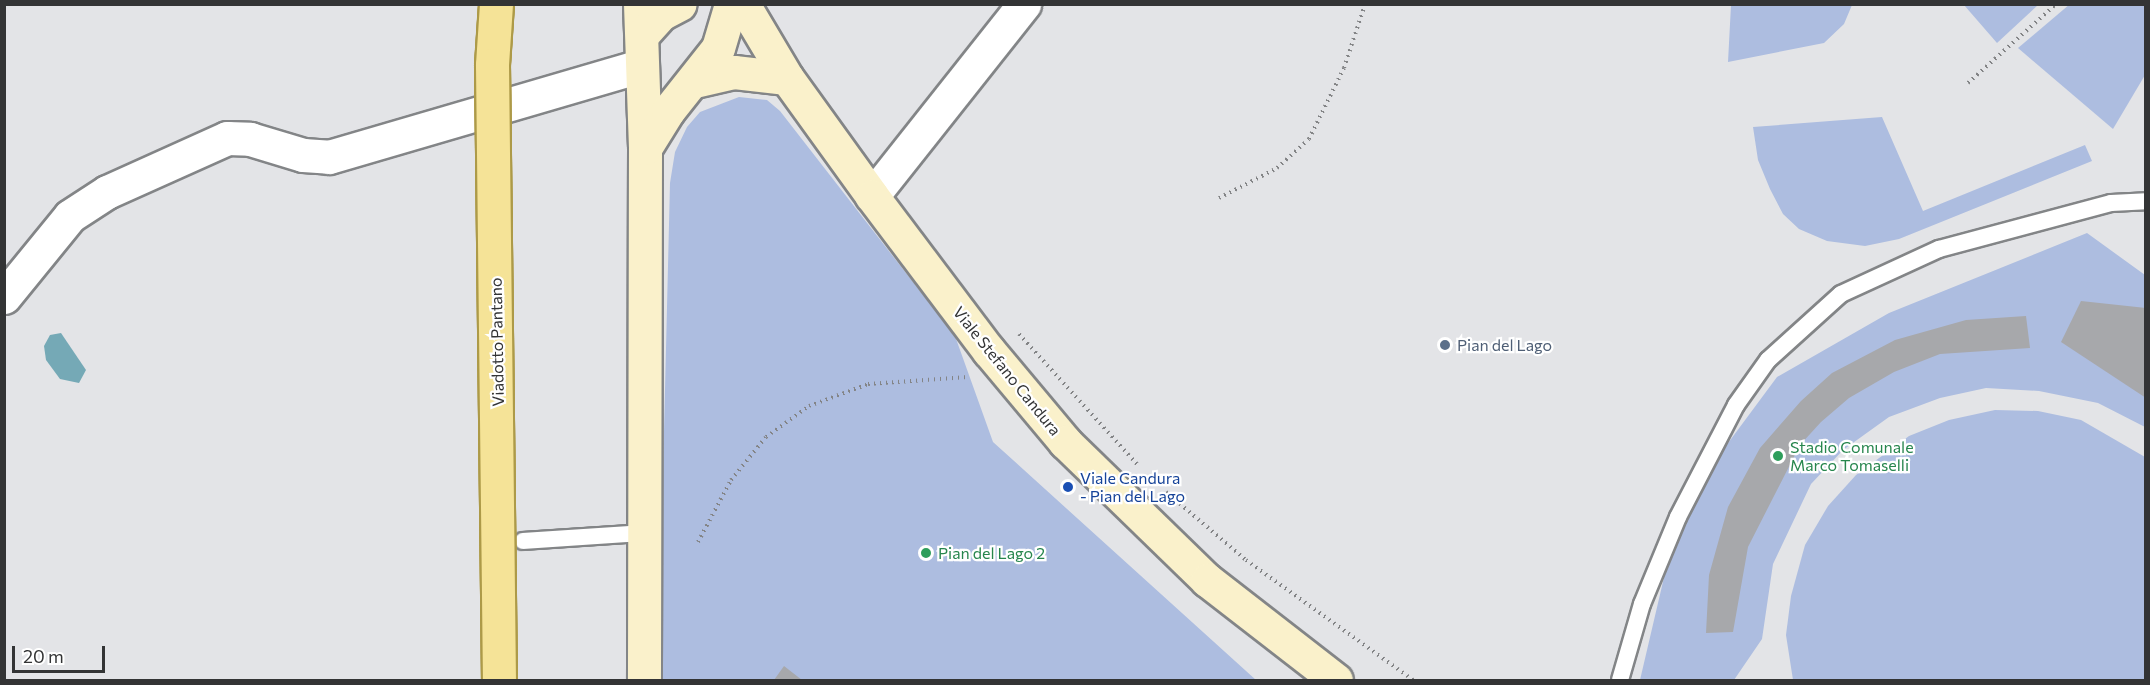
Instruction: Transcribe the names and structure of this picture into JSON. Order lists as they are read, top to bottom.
{
  "streets": {
    "main road": ["Viadotto Pantano", "Viale Stefano Candura"]
  },
  "places": [
    "Pian del Lago",
    "Stadio Comunale Marco Tomaselli",
    "Viale Candura - Pian del Lago",
    "Pian del Lago 2"
  ],
  "scale_bar": "20 m"
}
